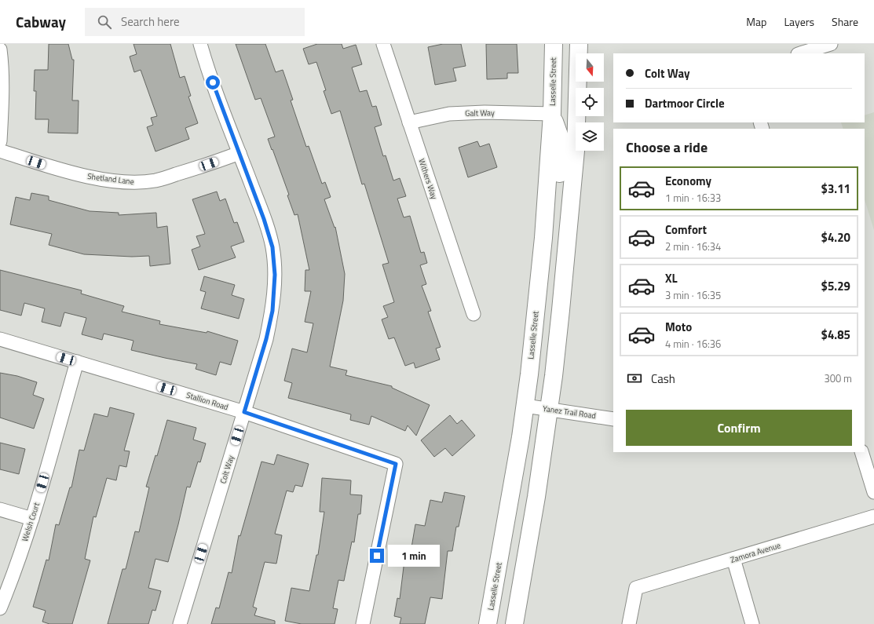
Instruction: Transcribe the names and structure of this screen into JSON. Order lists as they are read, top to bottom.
{
  "streets": {
    "main road": ["Lasselle Street"],
    "street": [
      "Galt Way",
      "Shetland Lane",
      "Withers Way",
      "Stallion Road",
      "Yanez Trail Road",
      "Colt Way",
      "Welsh Court",
      "Zamora Avenue"
    ]
  },
  "crossings": [
    ["Lasselle Street", "Galt Way"],
    ["Lasselle Street", "Yanez Trail Road"],
    ["Galt Way", "Withers Way"],
    ["Shetland Lane", "Colt Way"],
    ["Stallion Road", "Colt Way"],
    ["Stallion Road", "Welsh Court"]
  ],
  "north": "bottom",
  "page": {
    "header": "Cabway",
    "search": "Search here",
    "nav": ["Map", "Layers", "Share"],
    "banner": ["Colt Way", "Dartmoor Circle"],
    "heading": "Choose a ride",
    "list": [
      {
        "name": "Economy",
        "note": "1 min · 16:33",
        "value": "$3.11"
      },
      {
        "name": "Comfort",
        "note": "2 min · 16:34",
        "value": "$4.20"
      },
      {
        "name": "XL",
        "note": "3 min · 16:35",
        "value": "$5.29"
      },
      {
        "name": "Moto",
        "note": "4 min · 16:36",
        "value": "$4.85"
      }
    ],
    "pay": ["Cash", "300 m"],
    "buttons": "Confirm",
    "bubble": "1 min"
  }
}
